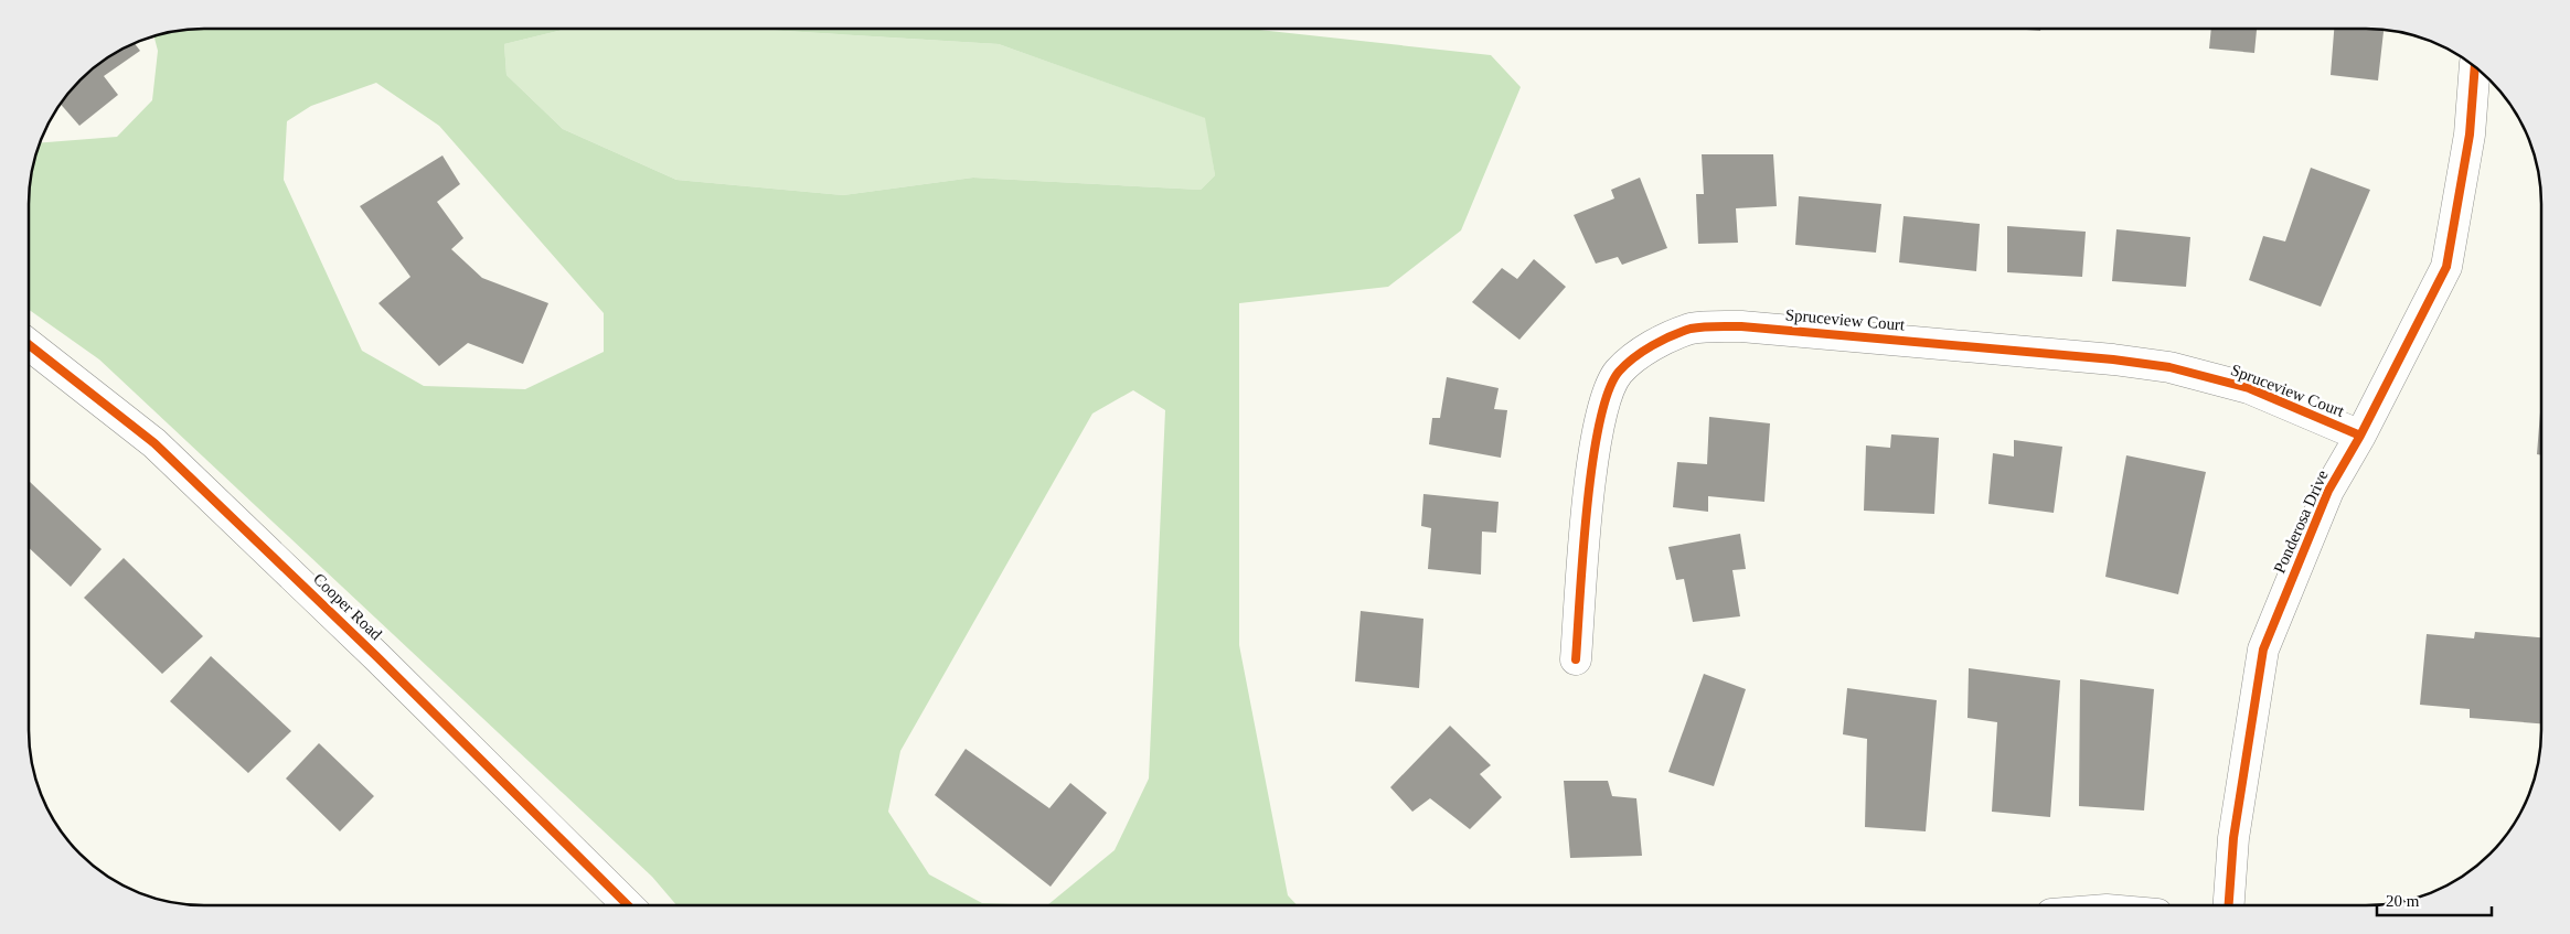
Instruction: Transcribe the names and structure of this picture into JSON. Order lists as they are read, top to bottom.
{
  "streets": {
    "street": ["Spruceview Court", "Ponderosa Drive", "Cooper Road"]
  },
  "crossings": [
    ["Spruceview Court", "Ponderosa Drive"]
  ],
  "scale_bar": "20 m"
}
